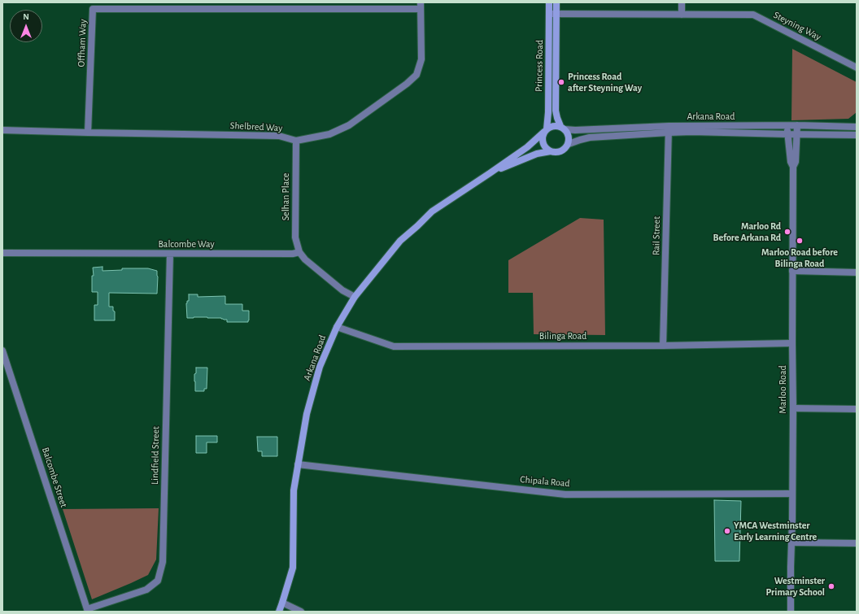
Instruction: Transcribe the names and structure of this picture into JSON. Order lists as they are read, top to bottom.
{
  "streets": {
    "main road": ["Princess Road", "Arkana Road"],
    "street": [
      "Steyning Way",
      "Offham Way",
      "Shelbred Way",
      "Selhan Place",
      "Rail Street",
      "Balcombe Way",
      "Bilinga Road",
      "Marloo Road",
      "Lindfield Street",
      "Balcombe Street",
      "Chipala Road"
    ]
  },
  "crossings": [
    ["Steyning Way", "Princess Road"],
    ["Offham Way", "Shelbred Way"],
    ["Princess Road", "Arkana Road"],
    ["Arkana Road", "Rail Street"],
    ["Arkana Road", "Bilinga Road"],
    ["Arkana Road", "Marloo Road"],
    ["Arkana Road", "Chipala Road"],
    ["Shelbred Way", "Selhan Place"],
    ["Selhan Place", "Balcombe Way"],
    ["Rail Street", "Bilinga Road"],
    ["Balcombe Way", "Lindfield Street"],
    ["Bilinga Road", "Marloo Road"],
    ["Marloo Road", "Chipala Road"],
    ["Lindfield Street", "Balcombe Street"]
  ],
  "places": [
    "Princess Road after Steyning Way",
    "Marloo Rd Before Arkana Rd",
    "Marloo Road before Bilinga Road",
    "YMCA Westminster Early Learning Centre",
    "Westminster Primary School"
  ],
  "north": "top"
}
